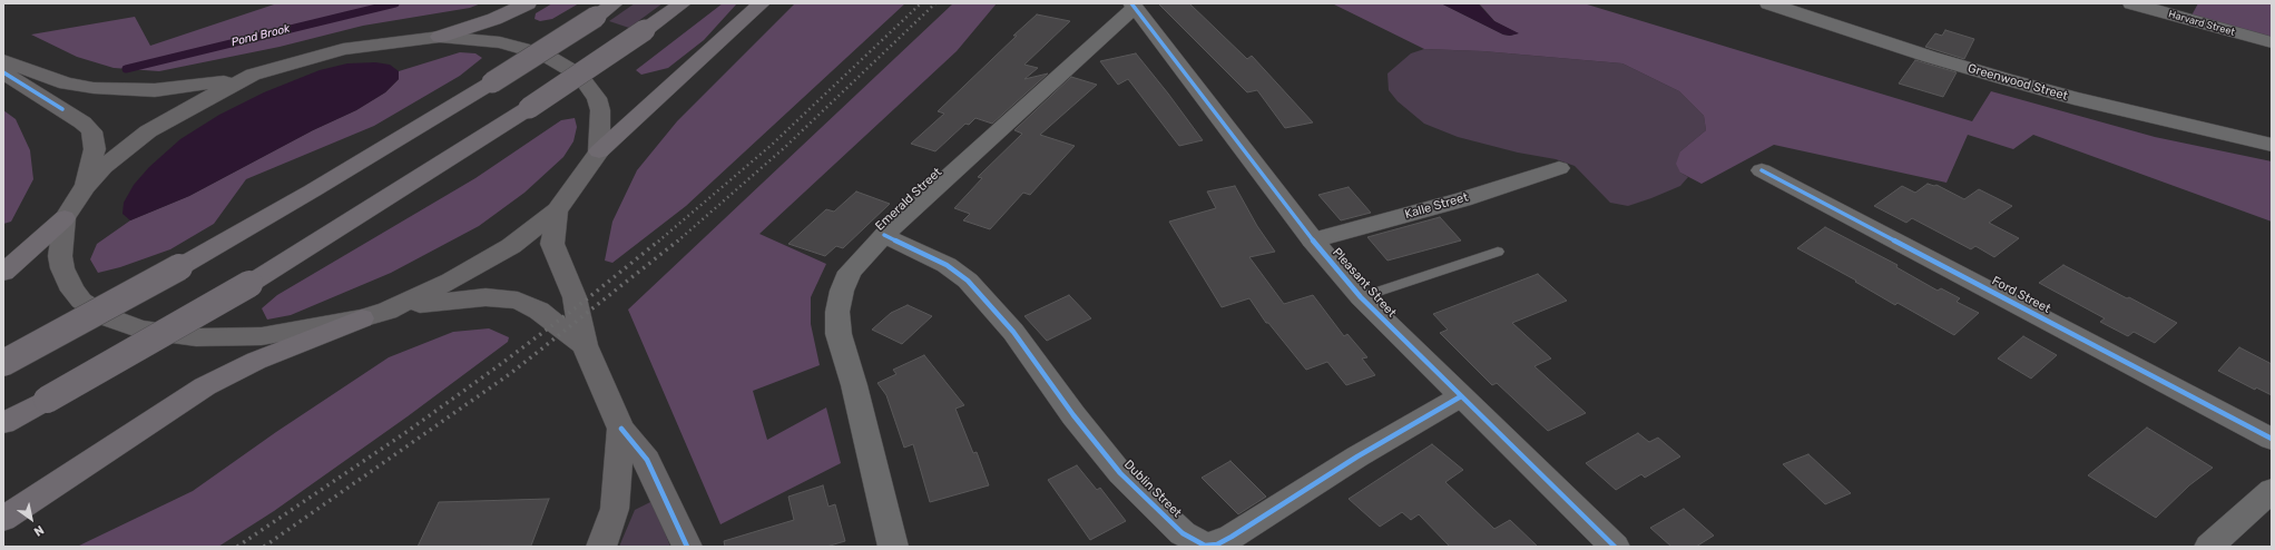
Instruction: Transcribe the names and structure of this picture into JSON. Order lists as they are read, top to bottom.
{
  "streets": {
    "street": [
      "Harvard Street",
      "Greenwood Street",
      "Emerald Street",
      "Kalle Street",
      "Pleasant Street",
      "Ford Street",
      "Dublin Street"
    ]
  },
  "crossings": [
    ["Emerald Street", "Pleasant Street"],
    ["Emerald Street", "Dublin Street"],
    ["Kalle Street", "Pleasant Street"],
    ["Pleasant Street", "Dublin Street"]
  ],
  "water": ["Pond Brook"],
  "north": "bottom right"
}
